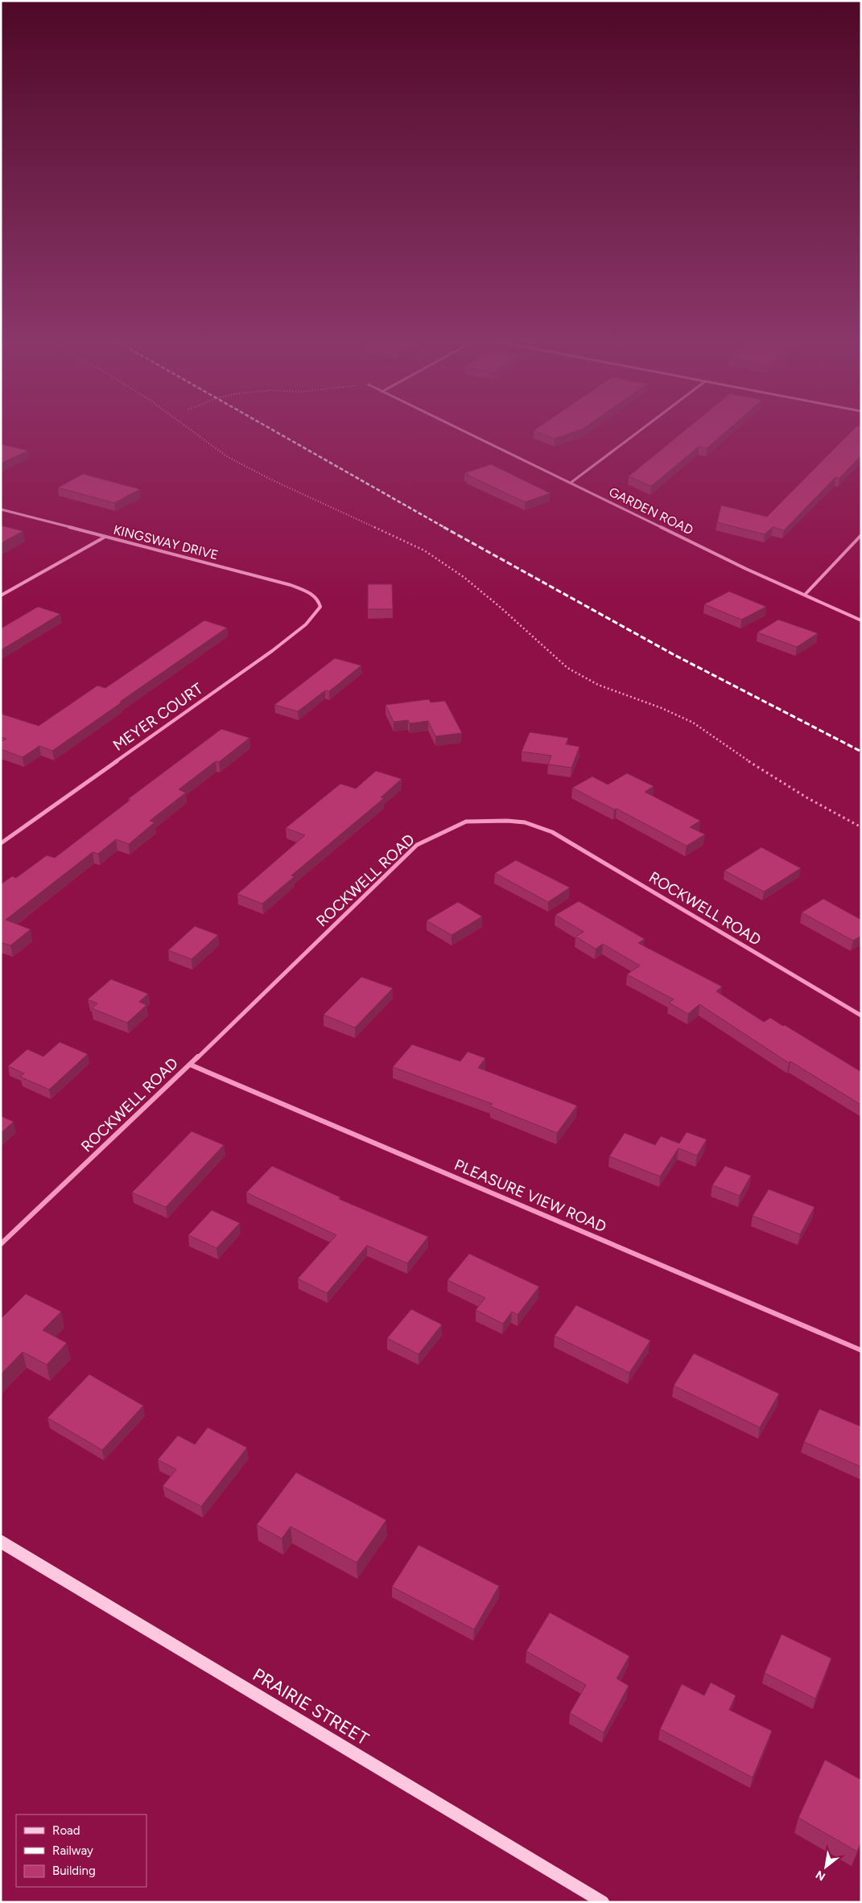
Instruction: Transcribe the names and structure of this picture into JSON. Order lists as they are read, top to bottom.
{
  "streets": {
    "street": [
      "GARDEN ROAD",
      "KINGSWAY DRIVE",
      "MEYER COURT",
      "ROCKWELL ROAD",
      "PLEASURE VIEW ROAD",
      "PRAIRIE STREET"
    ]
  },
  "crossings": [
    ["KINGSWAY DRIVE", "MEYER COURT"],
    ["ROCKWELL ROAD", "PLEASURE VIEW ROAD"]
  ],
  "legend": ["Road", "Railway", "Building"],
  "north": "bottom left"
}
